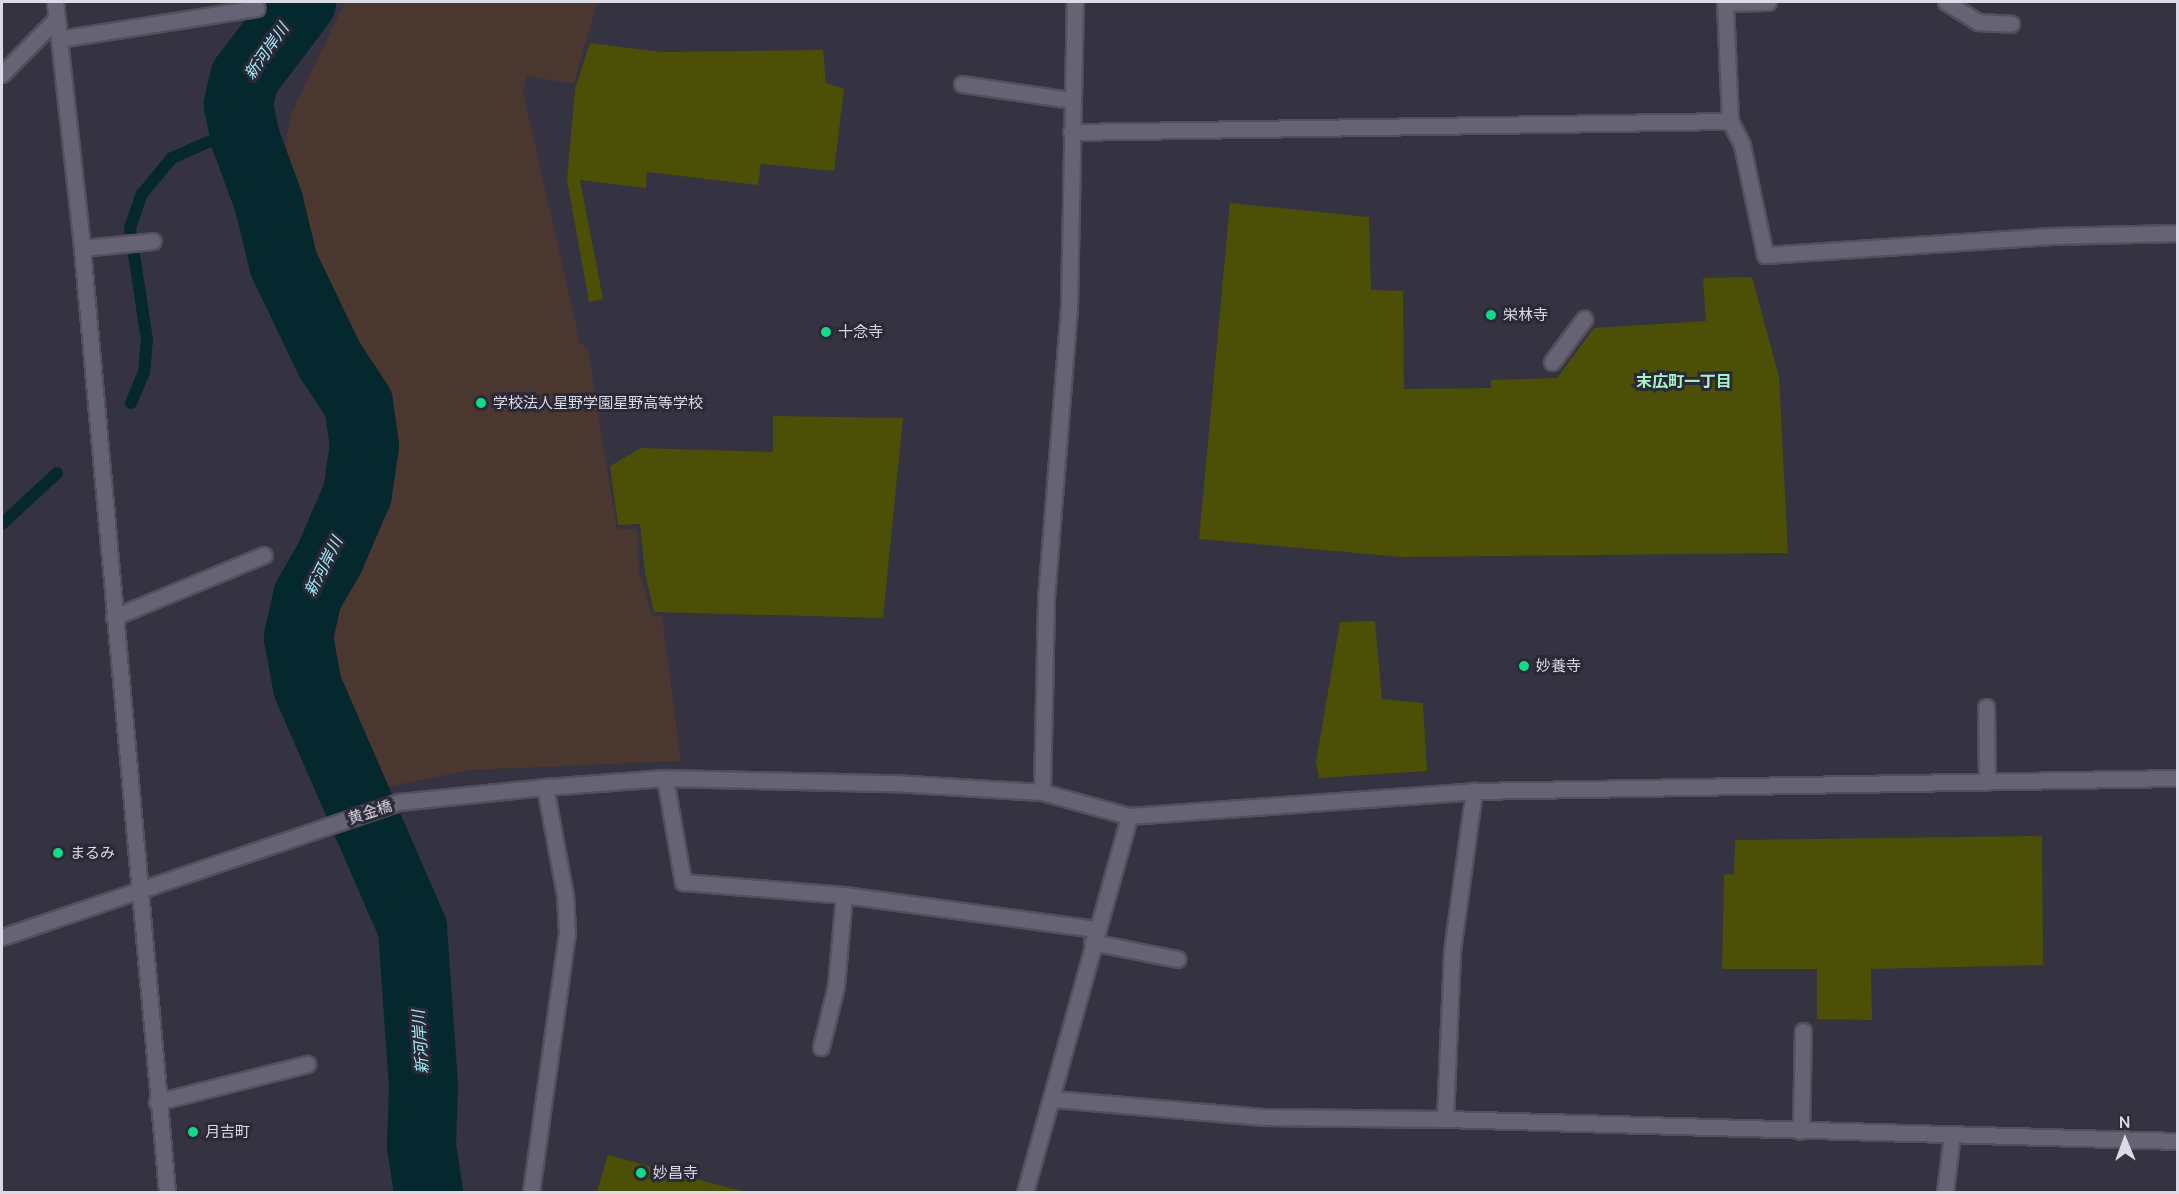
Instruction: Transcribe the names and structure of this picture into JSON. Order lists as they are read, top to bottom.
{
  "streets": {
    "street": ["黄金橋"]
  },
  "districts": ["末広町一丁目"],
  "water": ["新河岸川"],
  "places": [
    "栄林寺",
    "十念寺",
    "学校法人星野学園星野高等学校",
    "妙養寺",
    "まるみ",
    "月吉町",
    "妙昌寺"
  ],
  "north": "top"
}
